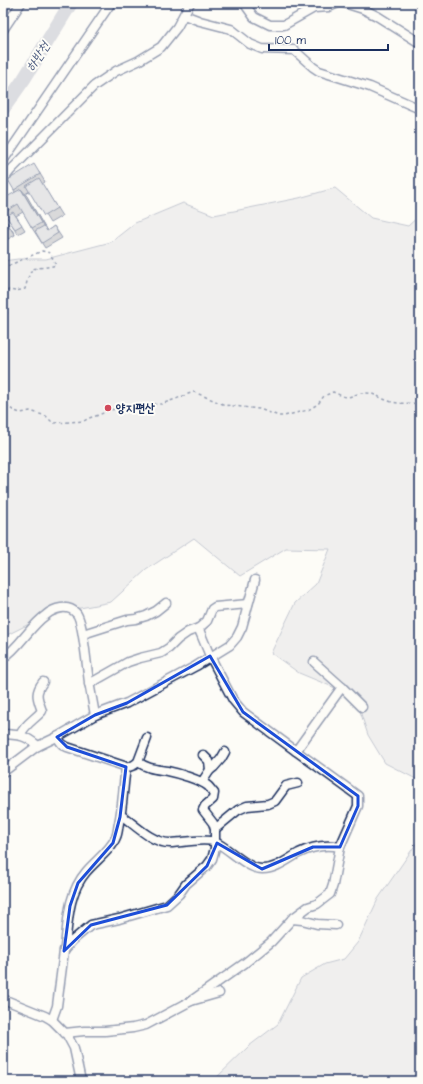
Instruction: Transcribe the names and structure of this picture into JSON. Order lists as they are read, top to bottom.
{
  "water": ["하반천"],
  "places": ["양지편산"],
  "scale_bar": "100 m"
}
